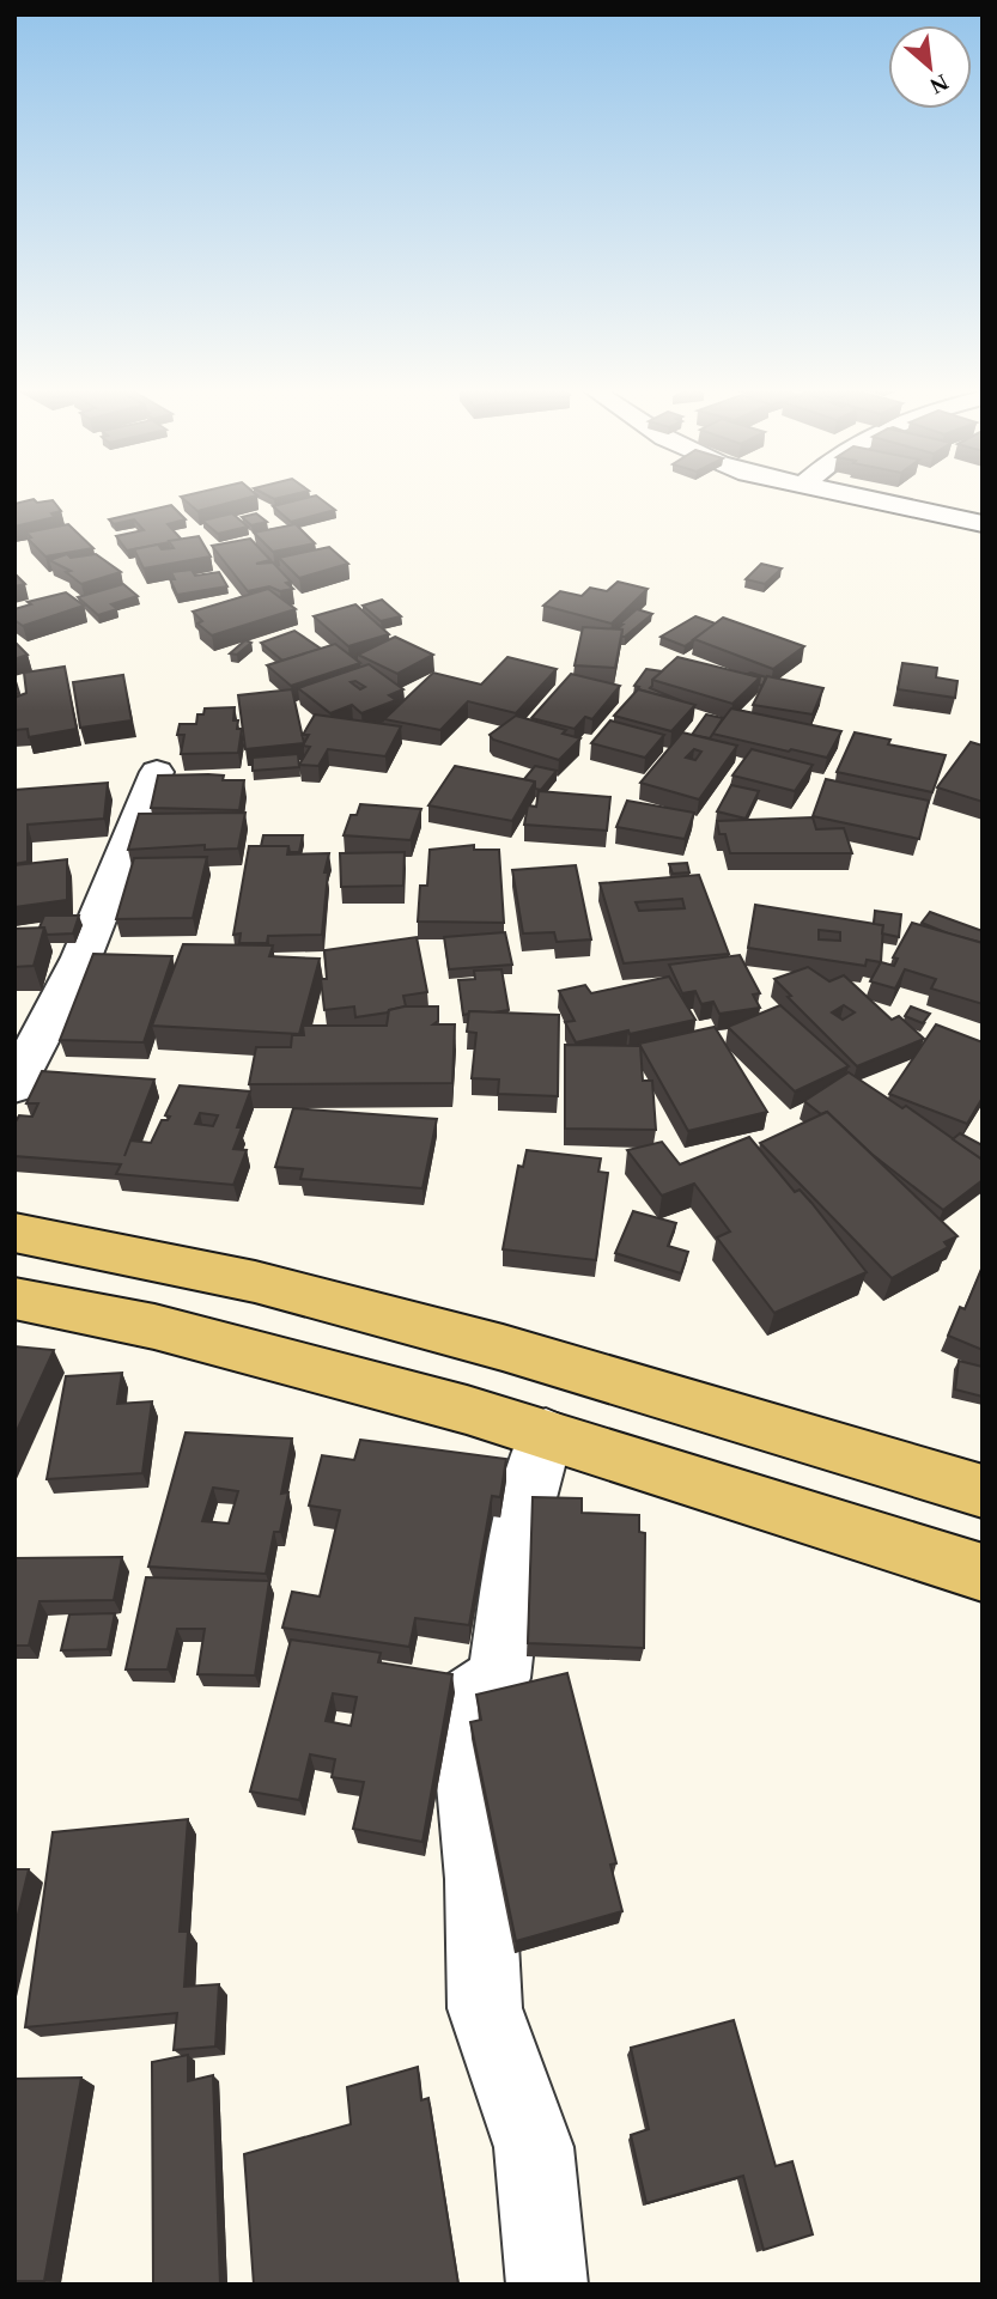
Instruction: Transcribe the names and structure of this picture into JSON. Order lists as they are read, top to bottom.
{
  "north": "bottom right"
}
